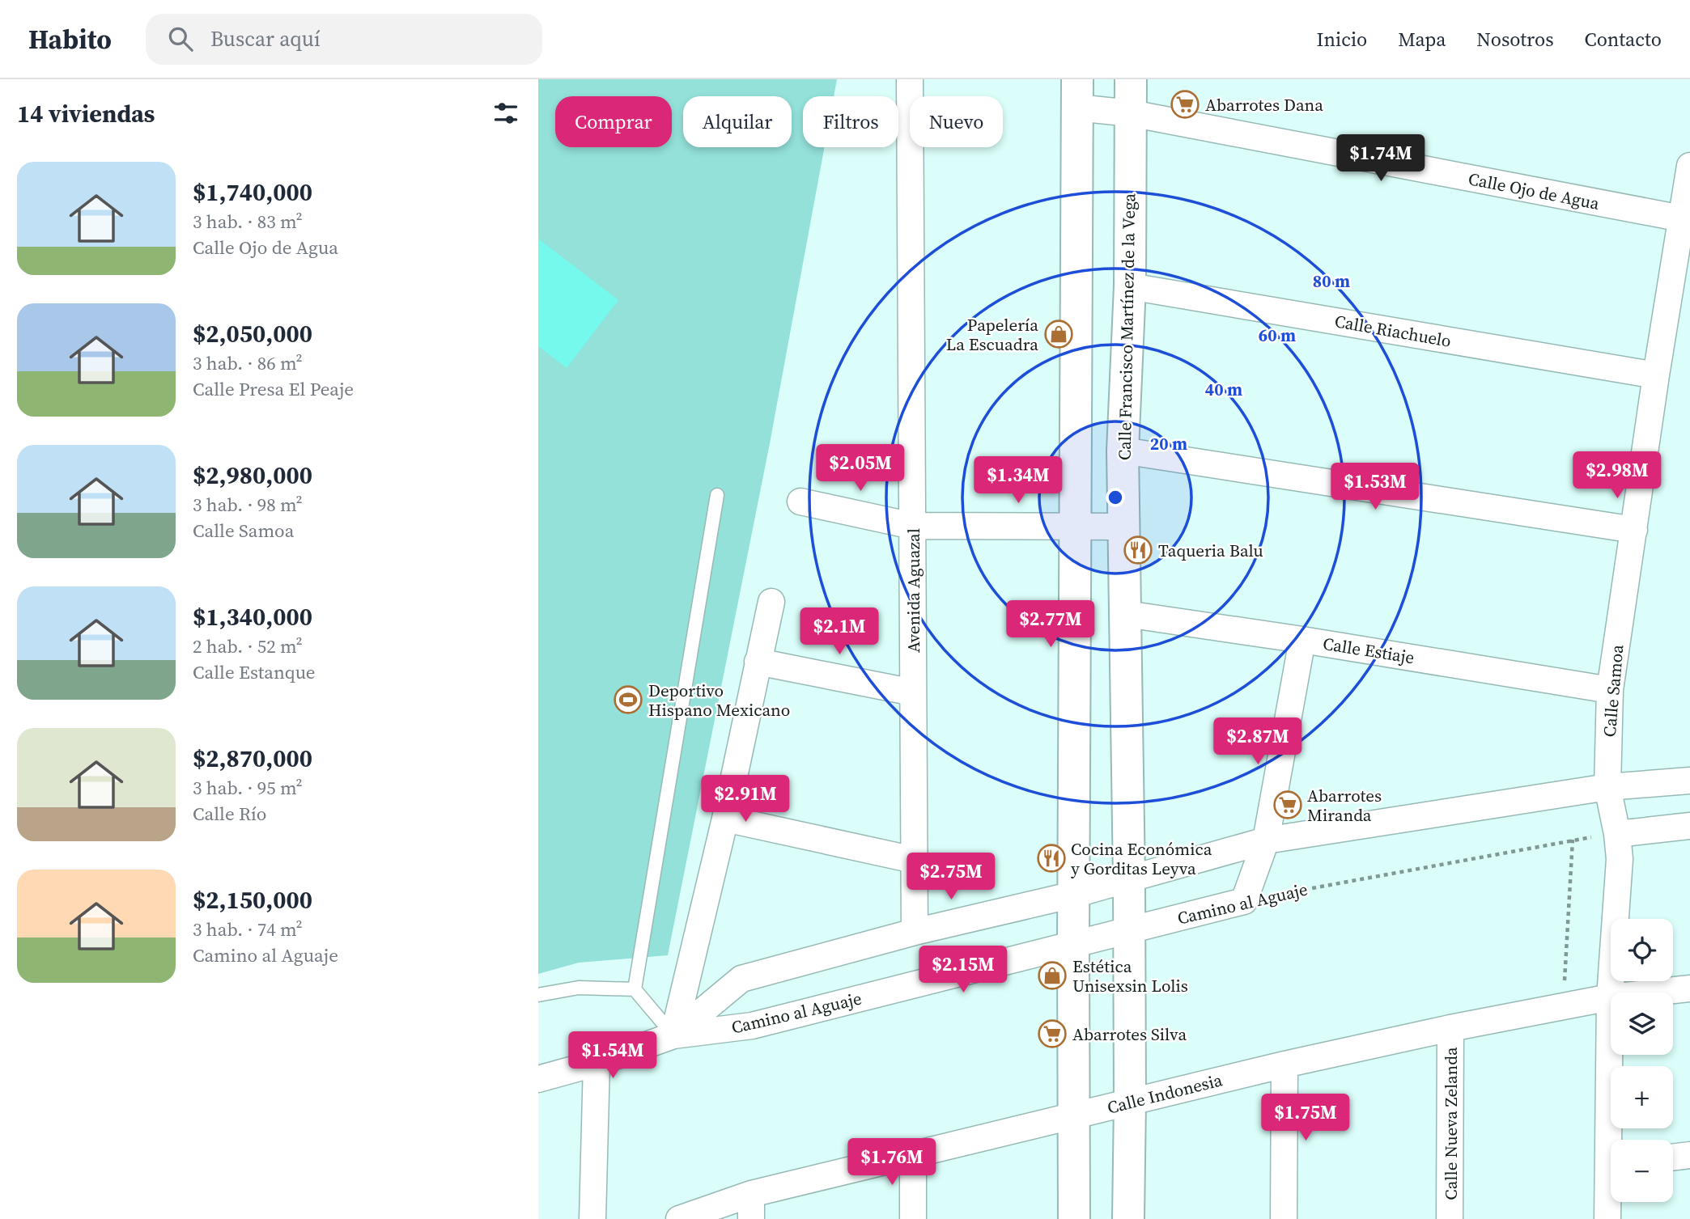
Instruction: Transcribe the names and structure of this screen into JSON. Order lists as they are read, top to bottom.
{
  "streets": {
    "street": [
      "Calle Ojo de Agua",
      "Calle Francisco Martínez de la Vega",
      "Calle Riachuelo",
      "Avenida Aguazal",
      "Calle Estiaje",
      "Calle Samoa",
      "Camino al Aguaje",
      "Calle Indonesia",
      "Calle Nueva Zelanda"
    ]
  },
  "crossings": [
    ["Calle Ojo de Agua", "Calle Francisco Martínez de la Vega"],
    ["Calle Ojo de Agua", "Calle Samoa"],
    ["Calle Francisco Martínez de la Vega", "Calle Riachuelo"],
    ["Calle Francisco Martínez de la Vega", "Calle Estiaje"],
    ["Calle Francisco Martínez de la Vega", "Camino al Aguaje"],
    ["Calle Francisco Martínez de la Vega", "Calle Indonesia"],
    ["Calle Riachuelo", "Calle Samoa"],
    ["Avenida Aguazal", "Camino al Aguaje"],
    ["Calle Estiaje", "Calle Samoa"],
    ["Calle Samoa", "Camino al Aguaje"],
    ["Calle Samoa", "Calle Indonesia"],
    ["Calle Indonesia", "Calle Nueva Zelanda"]
  ],
  "places": {
    "supermarket": ["Abarrotes Dana", "Abarrotes Miranda", "Abarrotes Silva"],
    "shop": ["Papelería La Escuadra", "Estética Unisexsin Lolis"],
    "restaurant": ["Taqueria Balu", "Cocina Económica y Gorditas Leyva"],
    "sports": ["Deportivo Hispano Mexicano"]
  },
  "page": {
    "header": "Habito",
    "search": "Buscar aquí",
    "nav": [
      "Inicio",
      "Mapa",
      "Nosotros",
      "Contacto"
    ],
    "heading": "14 viviendas",
    "chip": [
      "Comprar",
      "Alquilar",
      "Filtros",
      "Nuevo"
    ],
    "price": [
      "$1.74M",
      "$2.05M",
      "$2.98M",
      "$1.34M",
      "$1.53M",
      "$2.77M",
      "$2.1M",
      "$2.87M",
      "$2.91M",
      "$2.75M",
      "$2.15M",
      "$1.54M",
      "$1.75M",
      "$1.76M"
    ],
    "list": [
      {
        "name": "$1,740,000",
        "note": "3 hab. · 83 m² · Calle Ojo de Agua"
      },
      {
        "name": "$2,050,000",
        "note": "3 hab. · 86 m² · Calle Presa El Peaje"
      },
      {
        "name": "$2,980,000",
        "note": "3 hab. · 98 m² · Calle Samoa"
      },
      {
        "name": "$1,340,000",
        "note": "2 hab. · 52 m² · Calle Estanque"
      },
      {
        "name": "$2,870,000",
        "note": "3 hab. · 95 m² · Calle Río"
      },
      {
        "name": "$2,150,000",
        "note": "3 hab. · 74 m² · Camino al Aguaje"
      }
    ],
    "map_buttons": ["+", "−"]
  },
  "rings": [
    "80 m",
    "60 m",
    "40 m",
    "20 m"
  ]
}
